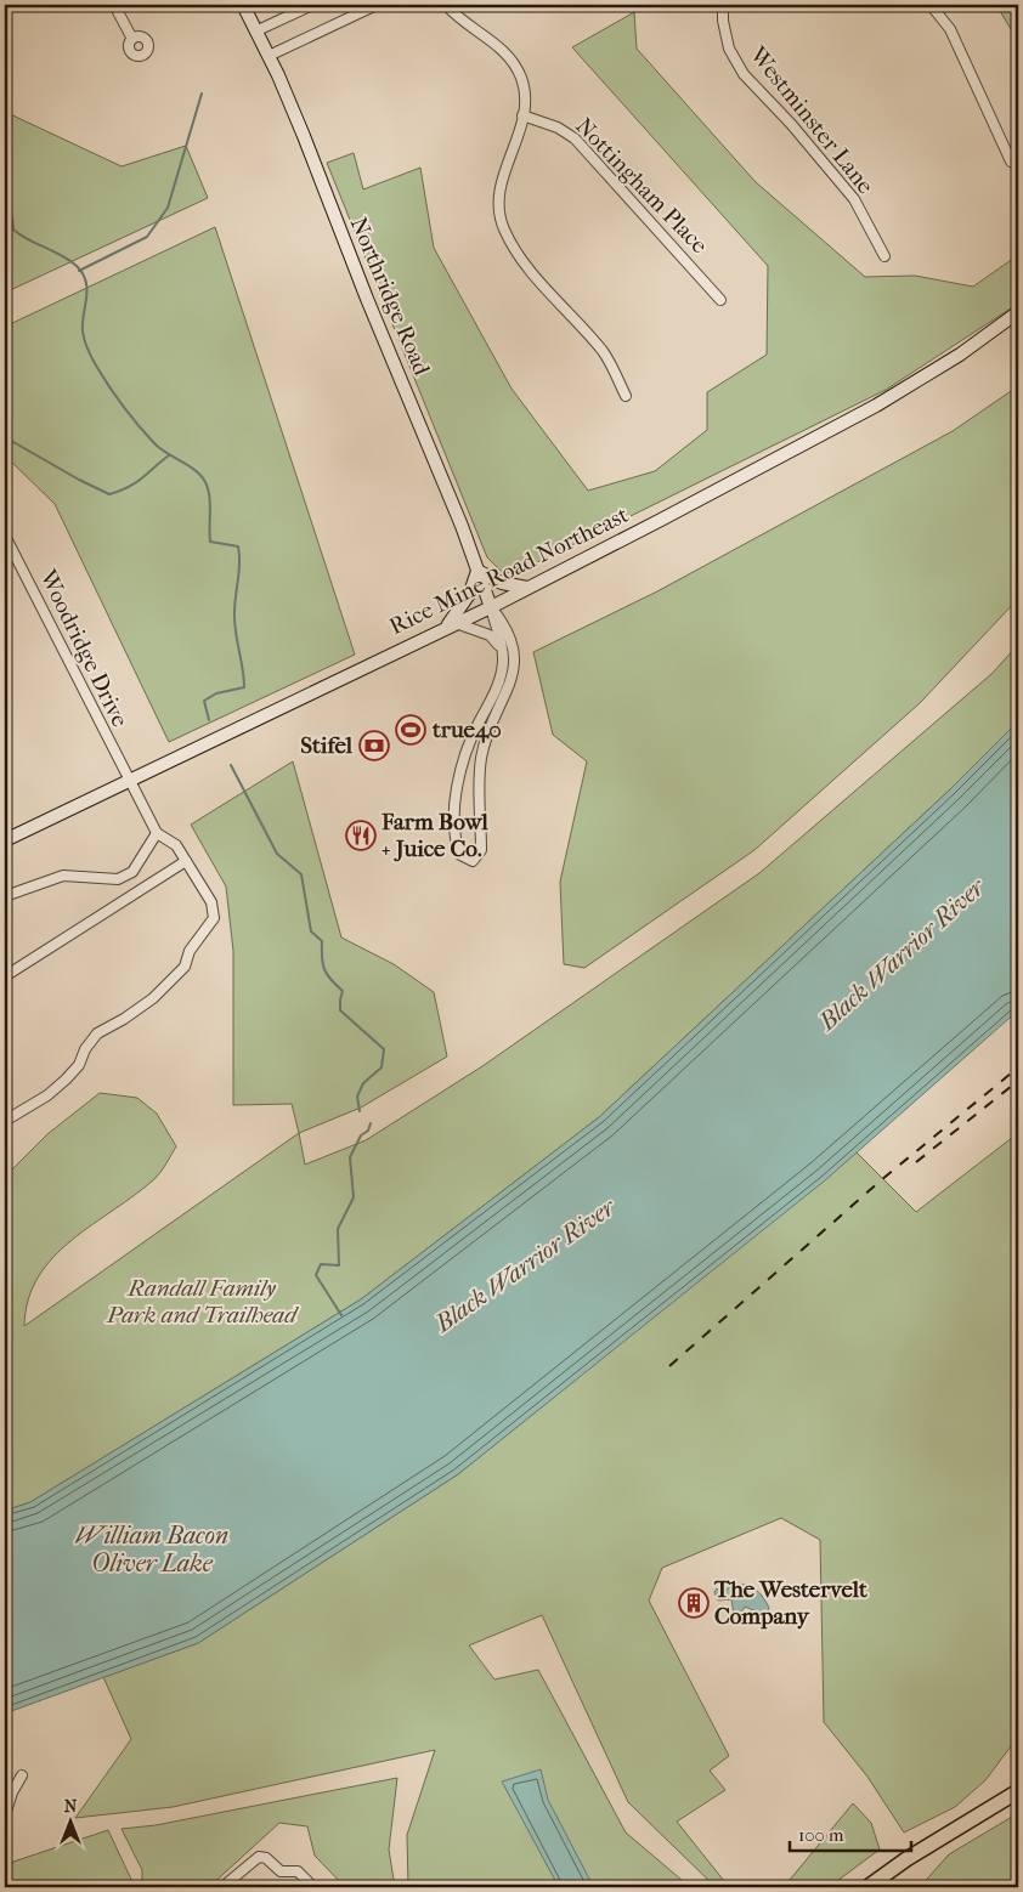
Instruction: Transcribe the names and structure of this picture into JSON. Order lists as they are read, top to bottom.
{
  "streets": {
    "main road": ["Northridge Road", "Rice Mine Road Northeast"],
    "street": ["Westminster Lane", "Nottingham Place", "Woodridge Drive"]
  },
  "crossings": [
    ["Northridge Road", "Rice Mine Road Northeast"],
    ["Rice Mine Road Northeast", "Woodridge Drive"]
  ],
  "water": ["Black Warrior River", "William Bacon Oliver Lake"],
  "parks": ["Randall Family Park and Trailhead"],
  "places": {
    "sports": ["true40"],
    "bank": ["Stifel"],
    "restaurant": ["Farm Bowl + Juice Co."],
    "building": ["The Westervelt Company"]
  },
  "scale_bar": "100 m",
  "north": "top"
}
